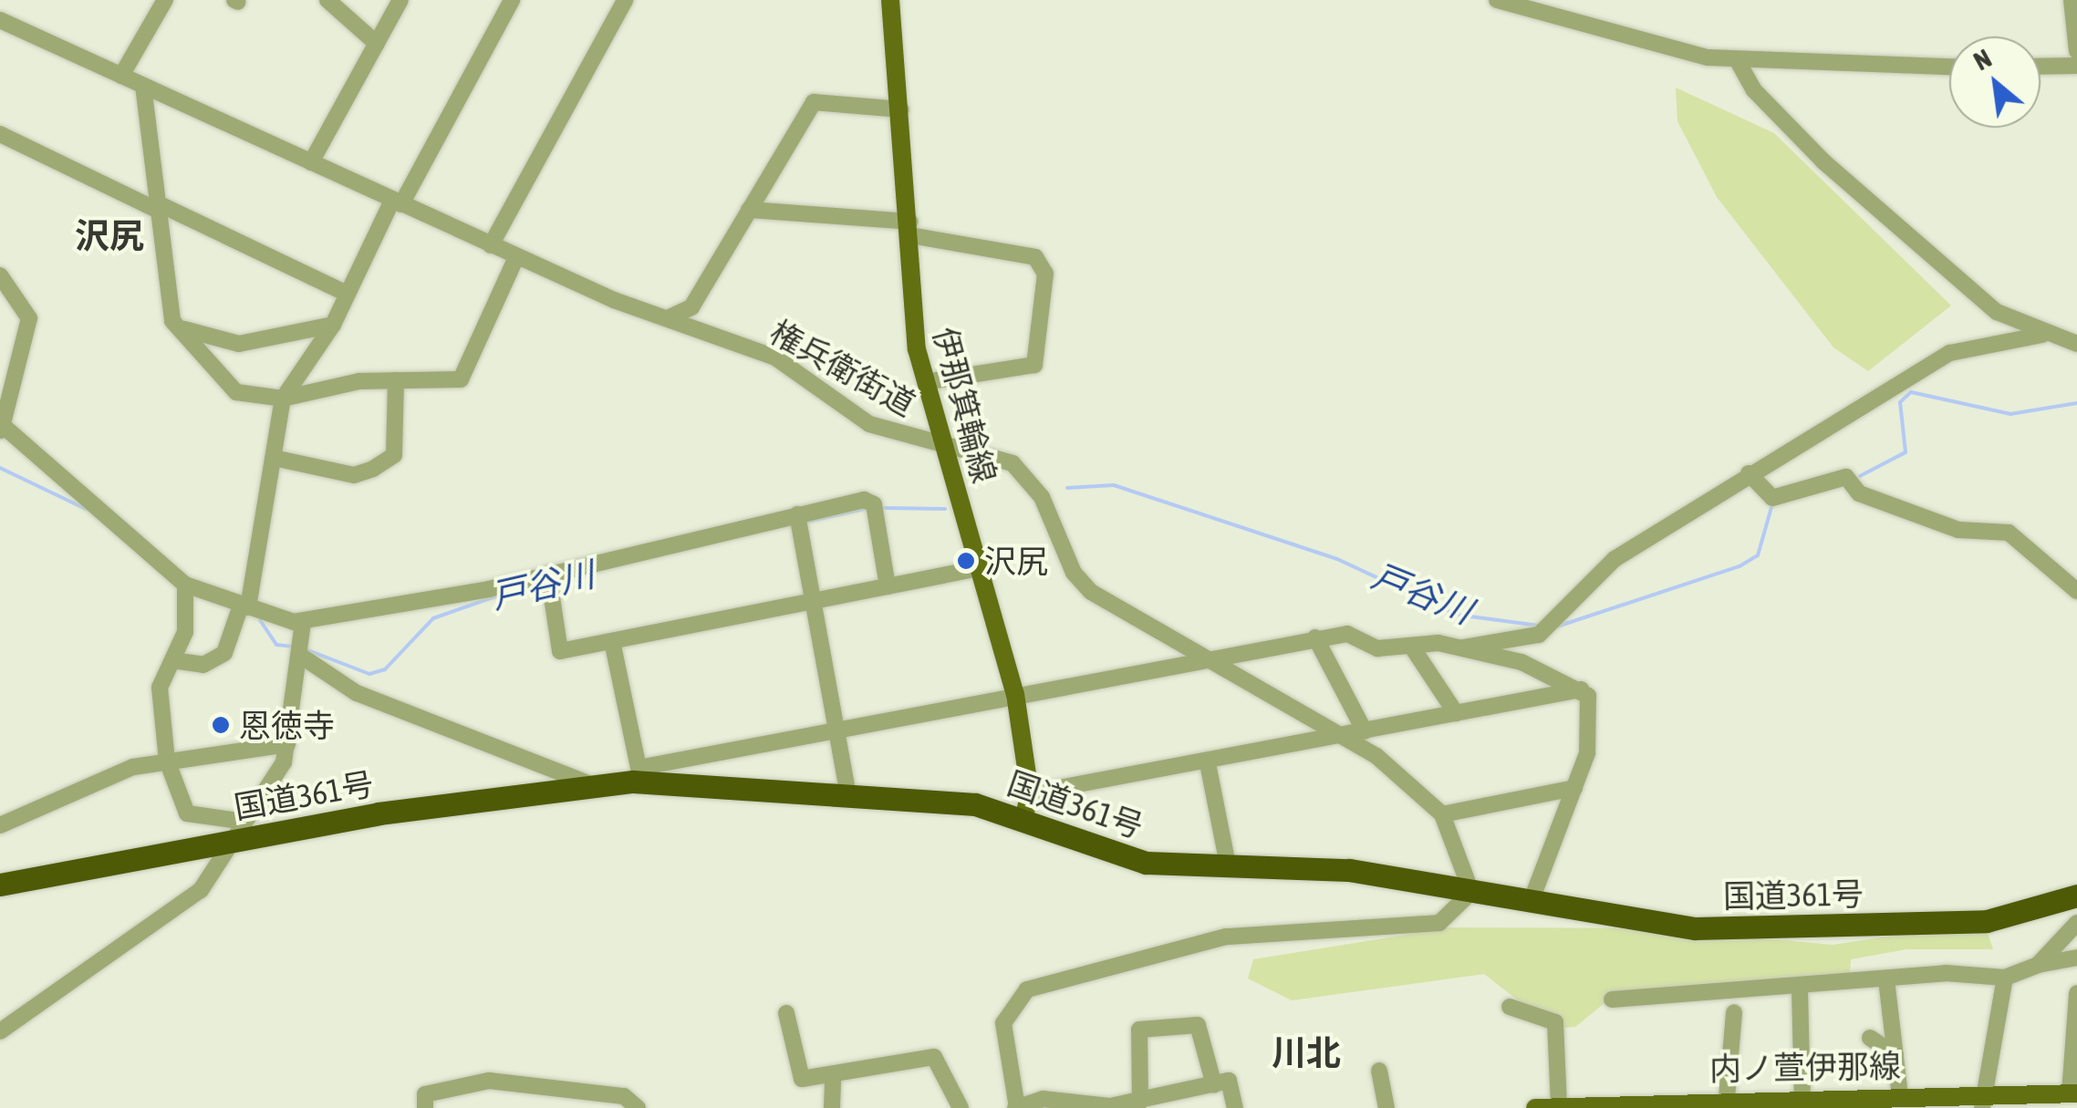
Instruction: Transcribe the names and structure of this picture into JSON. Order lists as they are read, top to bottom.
{
  "streets": {
    "highway": ["国道361号"],
    "main road": ["伊那箕輪線", "内ノ萱伊那線"],
    "street": ["権兵衛街道"]
  },
  "crossings": [
    ["権兵衛街道", "伊那箕輪線"],
    ["権兵衛街道", "国道361号"],
    ["伊那箕輪線", "国道361号"]
  ],
  "districts": ["沢尻", "川北"],
  "water": ["戸谷川"],
  "places": ["沢尻", "恩徳寺"],
  "north": "top left"
}
